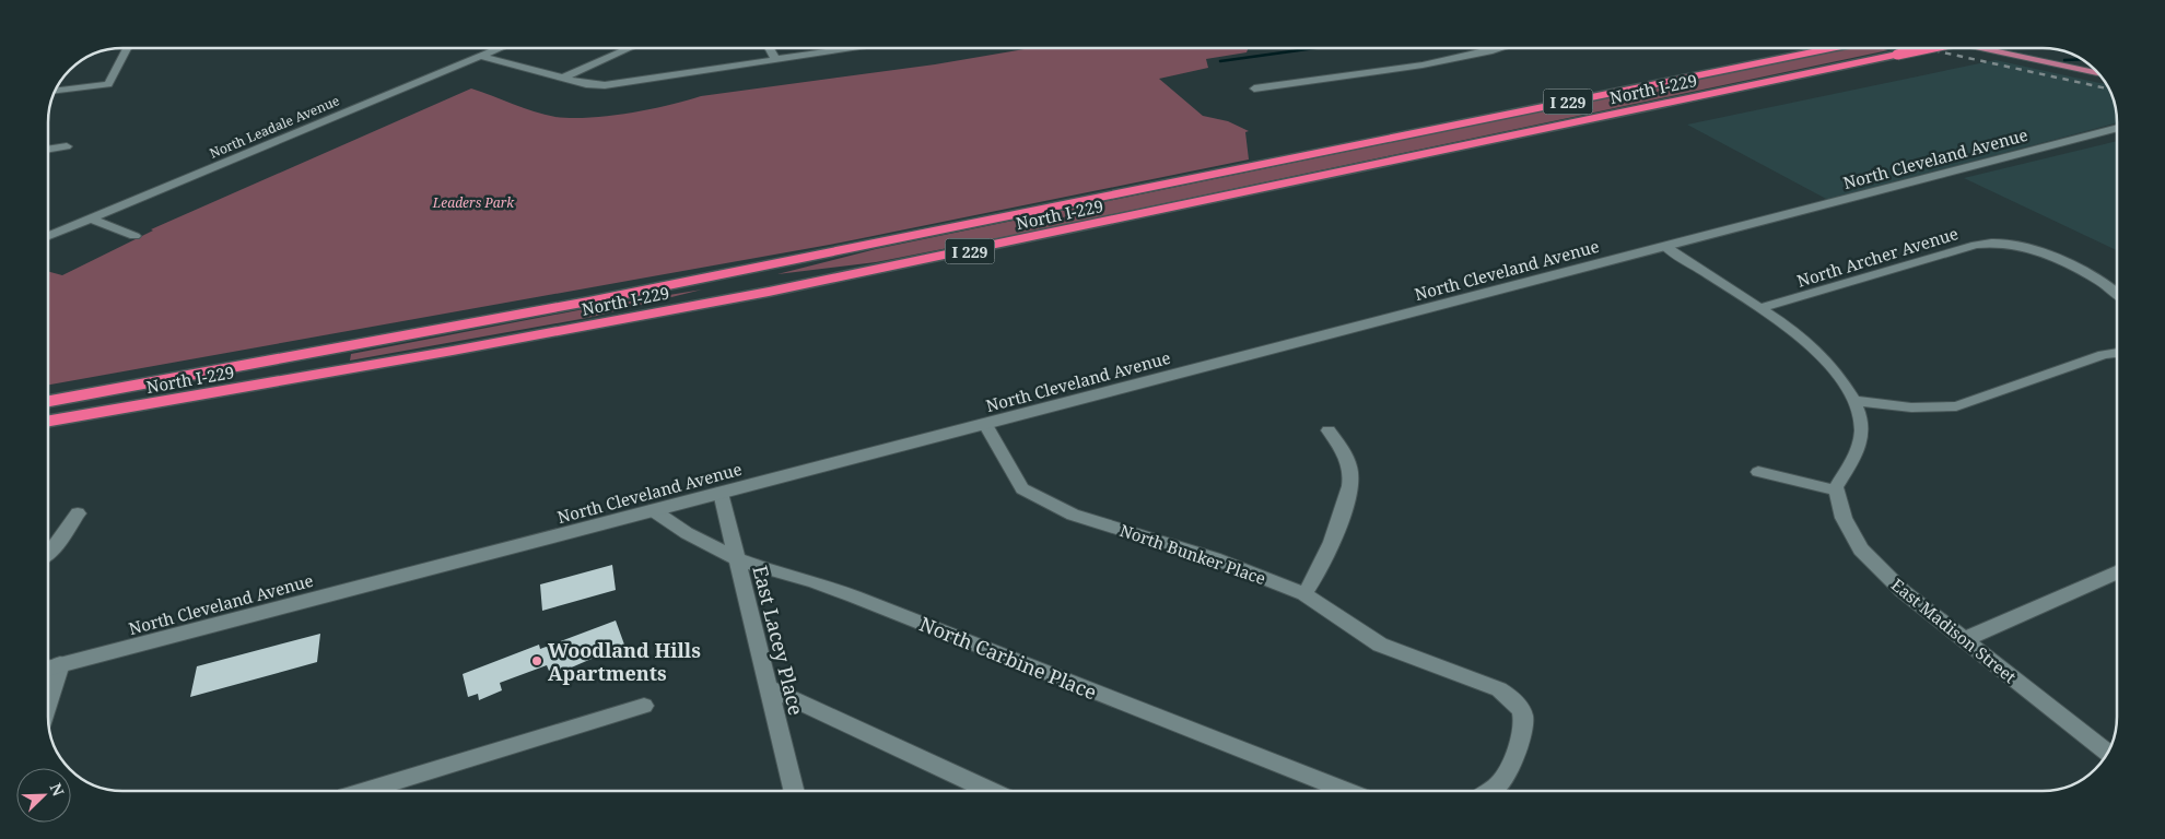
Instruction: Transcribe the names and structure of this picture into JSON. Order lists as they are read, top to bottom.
{
  "streets": {
    "highway": ["North I-229", "I 229"],
    "street": [
      "North Leadale Avenue",
      "North Cleveland Avenue",
      "North Archer Avenue",
      "North Bunker Place",
      "East Madison Street",
      "East Lacey Place",
      "North Carbine Place"
    ]
  },
  "crossings": [
    ["North Cleveland Avenue", "North Bunker Place"],
    ["North Cleveland Avenue", "East Lacey Place"],
    ["North Cleveland Avenue", "North Carbine Place"],
    ["East Lacey Place", "North Carbine Place"]
  ],
  "parks": ["Leaders Park"],
  "places": ["Woodland Hills Apartments"],
  "north": "top right"
}
